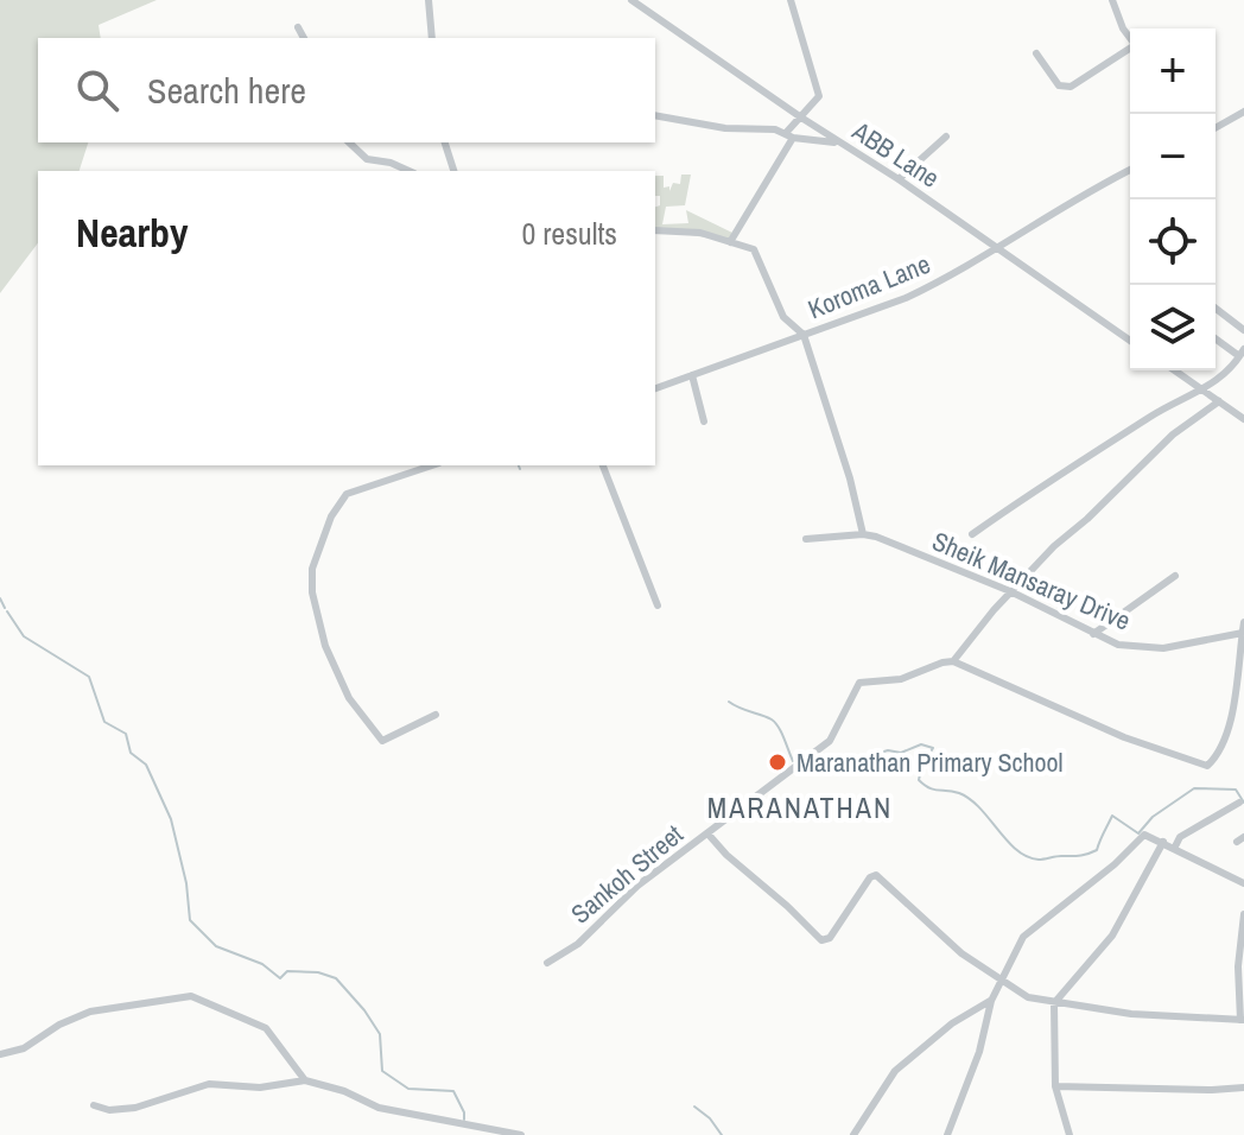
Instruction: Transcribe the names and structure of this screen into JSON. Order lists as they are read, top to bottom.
{
  "streets": {
    "street": [
      "ABB Lane",
      "Koroma Lane",
      "Sheik Mansaray Drive",
      "Sankoh Street"
    ]
  },
  "crossings": [
    ["ABB Lane", "Koroma Lane"]
  ],
  "districts": ["MARANATHAN"],
  "places": ["Maranathan Primary School"],
  "page": {
    "map_buttons": ["+", "−"],
    "search": "Search here",
    "heading": ["Nearby", "0 results"]
  }
}
